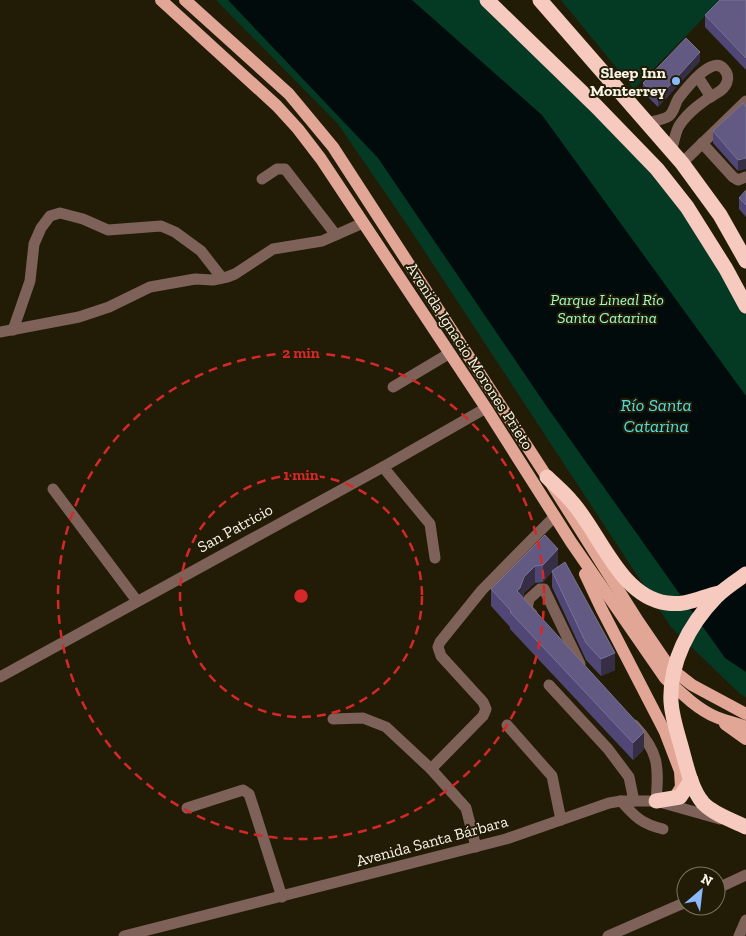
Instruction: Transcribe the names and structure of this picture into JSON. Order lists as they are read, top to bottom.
{
  "streets": {
    "main road": ["Avenida Ignacio Morones Prieto"],
    "street": ["San Patricio", "Avenida Santa Bárbara"]
  },
  "crossings": [
    ["Avenida Ignacio Morones Prieto", "San Patricio"]
  ],
  "water": ["Río Santa Catarina"],
  "parks": ["Parque Lineal Río Santa Catarina"],
  "places": ["Sleep Inn Monterrey"],
  "north": "top right",
  "rings": ["2 min", "1 min"]
}
